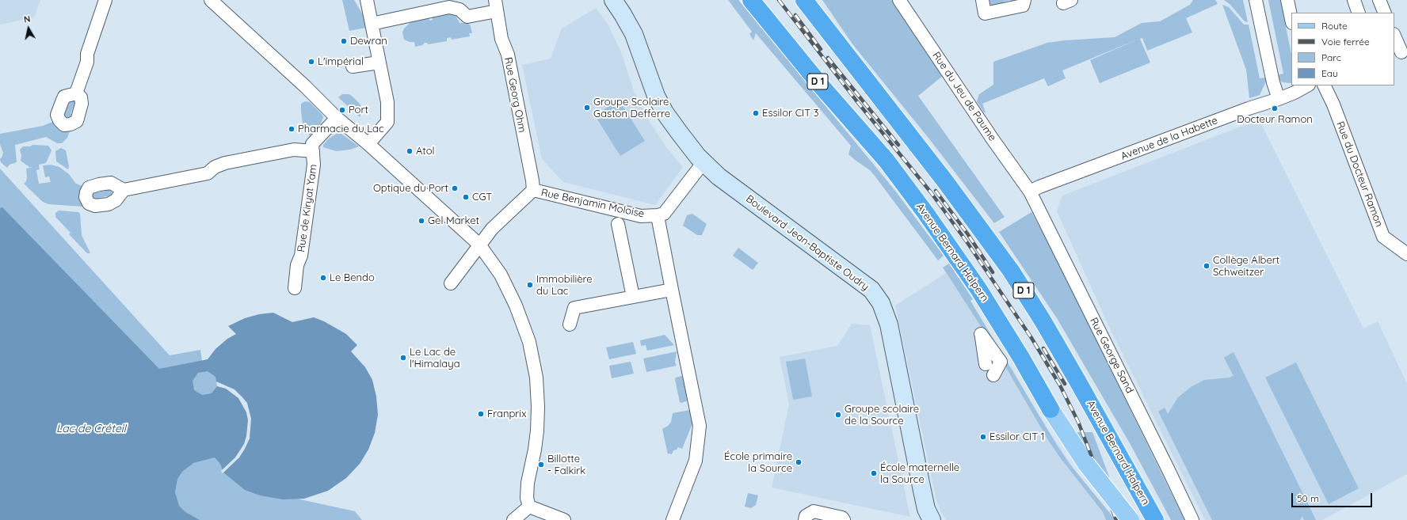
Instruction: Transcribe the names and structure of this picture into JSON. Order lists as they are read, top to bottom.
{
  "streets": {
    "highway": ["D 1", "Avenue Bernard Halpern"],
    "street": [
      "Rue Georg Ohm",
      "Rue du Jeu de Paume",
      "Avenue de la Habette",
      "Rue du Docteur Ramon",
      "Rue Benjamin Moloise",
      "Rue de Kiryat Yam",
      "Boulevard Jean-Baptiste Oudry",
      "Rue George Sand"
    ]
  },
  "crossings": [
    ["Rue Georg Ohm", "Rue Benjamin Moloise"],
    ["Rue du Jeu de Paume", "Avenue de la Habette"],
    ["Rue du Jeu de Paume", "Rue George Sand"],
    ["Avenue de la Habette", "Rue George Sand"],
    ["Rue Benjamin Moloise", "Boulevard Jean-Baptiste Oudry"]
  ],
  "water": ["Lac de Créteil"],
  "places": [
    "Dewran",
    "L'impérial",
    "Groupe Scolaire Gaston Defferre",
    "Docteur Ramon",
    "Port",
    "Essilor CIT 3",
    "Pharmacie du Lac",
    "Atol",
    "Optique du Port",
    "CGT",
    "Gel Market",
    "Collège Albert Schweitzer",
    "Le Bendo",
    "Immobilière du Lac",
    "Le Lac de l'Himalaya",
    "Franprix",
    "Groupe scolaire de la Source",
    "Essilor CIT 1",
    "École primaire la Source",
    "Billotte - Falkirk",
    "École maternelle la Source"
  ],
  "legend": [
    "Route",
    "Voie ferrée",
    "Parc",
    "Eau"
  ],
  "scale_bar": "50 m",
  "north": "top"
}
